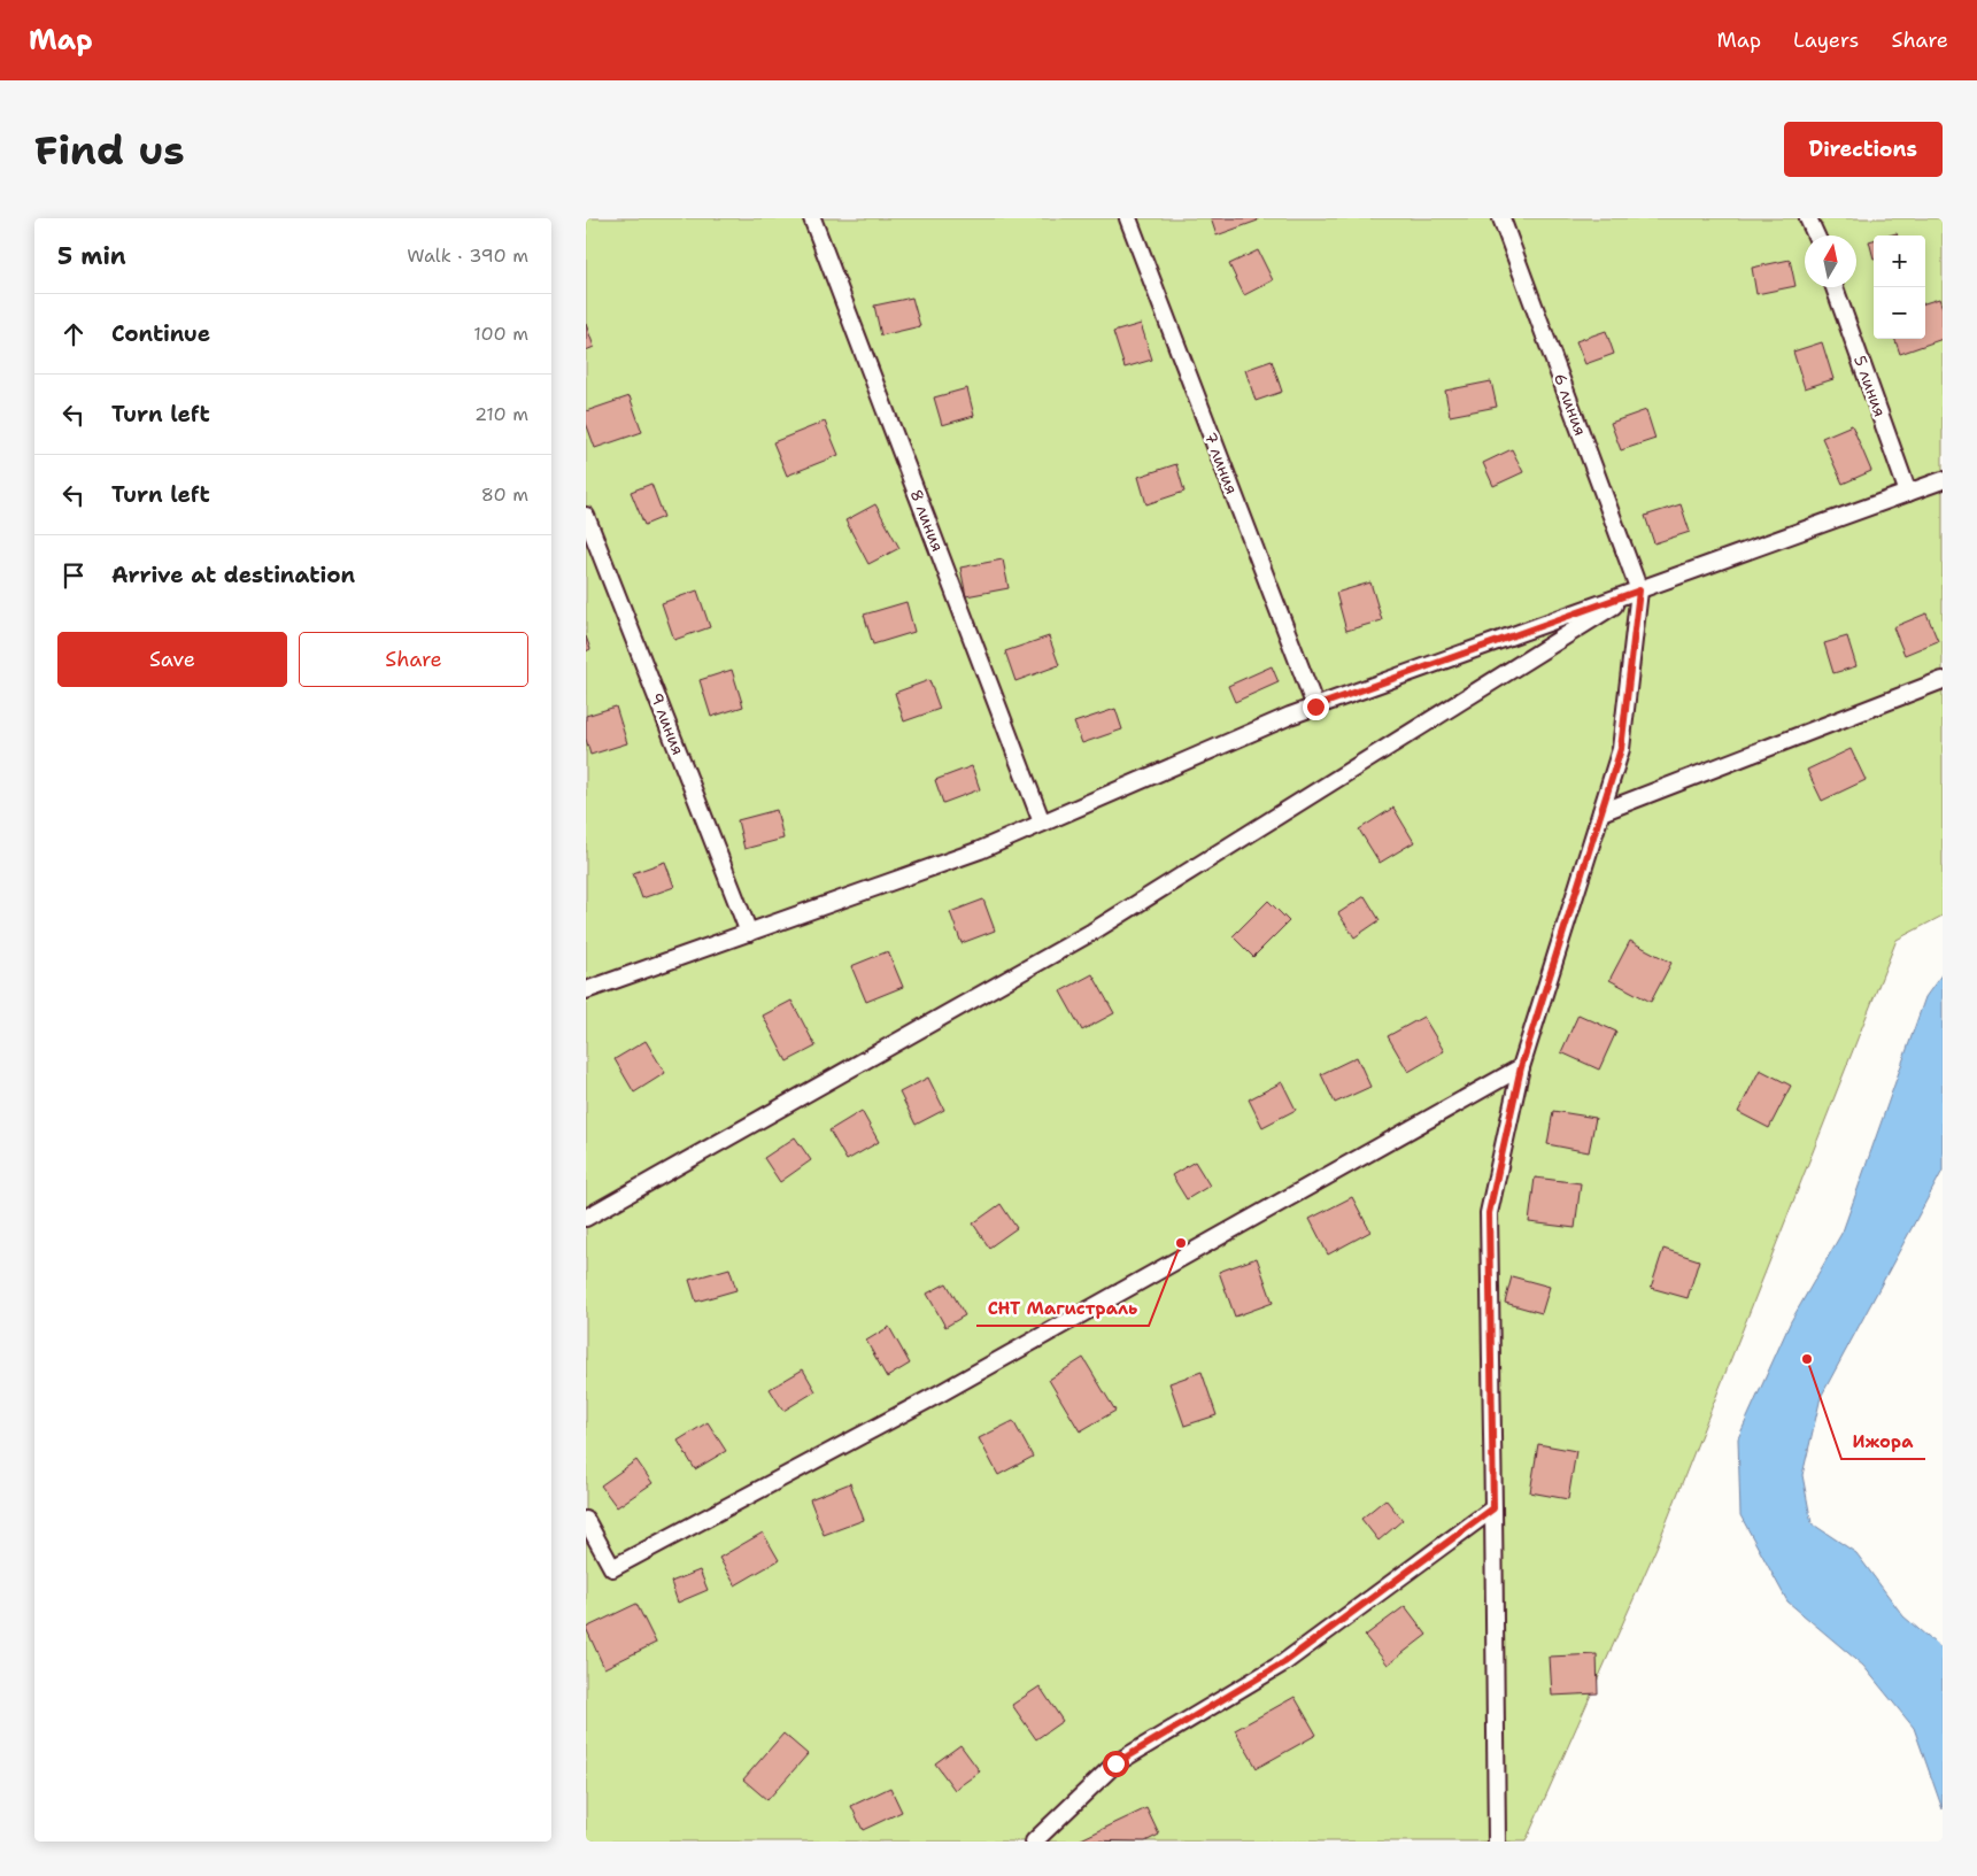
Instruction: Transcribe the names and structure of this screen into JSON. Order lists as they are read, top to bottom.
{
  "streets": {
    "lane": [
      "5 линия",
      "6 линия",
      "7 линия",
      "8 линия",
      "9 линия"
    ]
  },
  "places": ["СНТ Магистраль", "Ижора"],
  "north": "top",
  "page": {
    "header": "Map",
    "nav": ["Map", "Layers", "Share"],
    "buttons": [
      "Directions",
      ["Save", "Share"]
    ],
    "title": "Find us",
    "heading": ["5 min", "Walk · 390 m"],
    "map_buttons": ["+", "−"],
    "list": [
      ["Continue", "100 m"],
      ["Turn left", "210 m"],
      ["Turn left", "80 m"],
      "Arrive at destination"
    ]
  }
}
